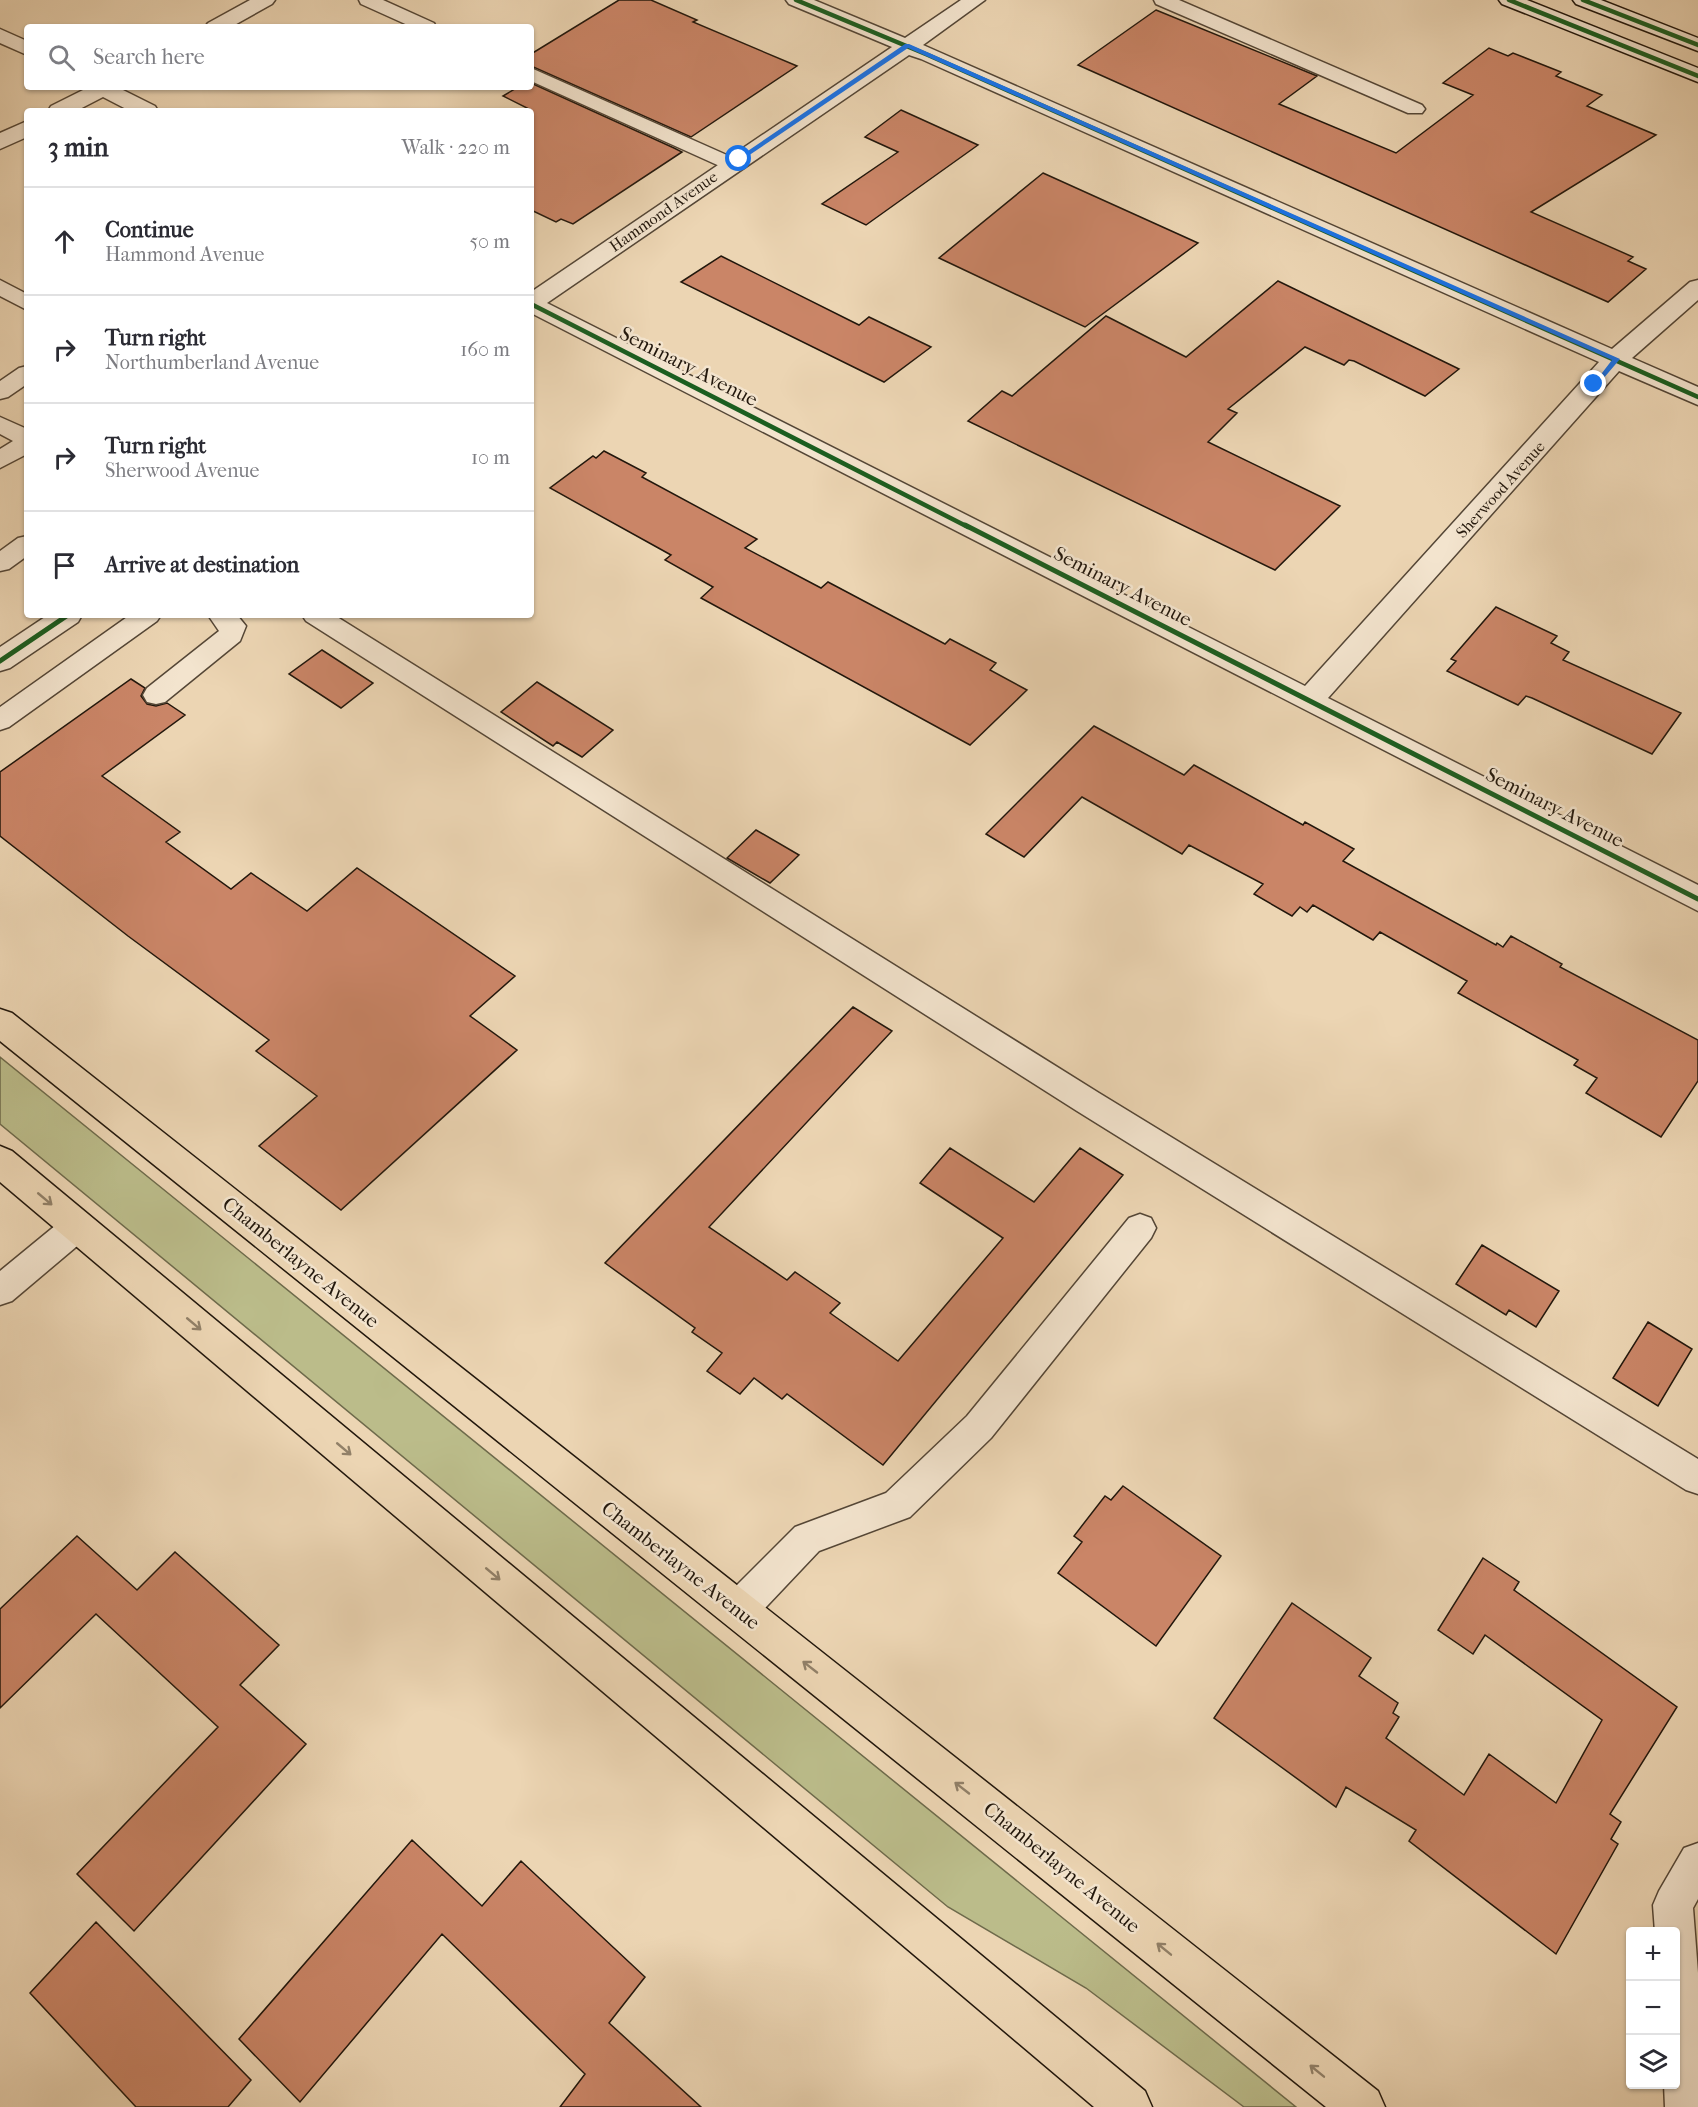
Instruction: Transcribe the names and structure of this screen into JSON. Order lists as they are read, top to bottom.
{
  "streets": {
    "main road": ["Chamberlayne Avenue"],
    "street": ["Hammond Avenue", "Seminary Avenue", "Sherwood Avenue"]
  },
  "crossings": [
    ["Seminary Avenue", "Sherwood Avenue"]
  ],
  "page": {
    "search": "Search here",
    "heading": ["3 min", "Walk · 220 m"],
    "list": [
      ["Continue", "Hammond Avenue", "50 m"],
      ["Turn right", "Northumberland Avenue", "160 m"],
      ["Turn right", "Sherwood Avenue", "10 m"],
      "Arrive at destination"
    ],
    "map_buttons": ["+", "−"]
  }
}
